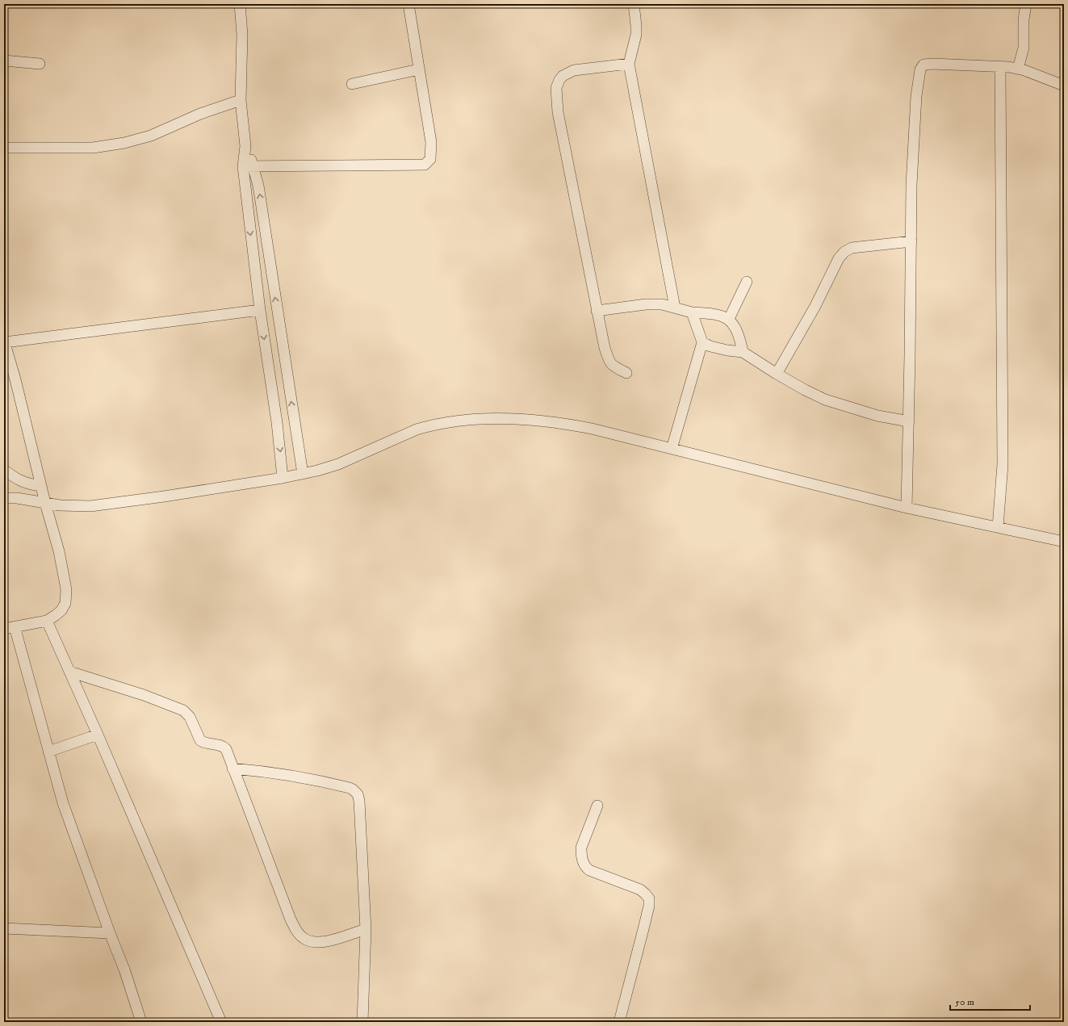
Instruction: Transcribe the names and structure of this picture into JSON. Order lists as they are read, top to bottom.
{
  "scale_bar": "50 m"
}
